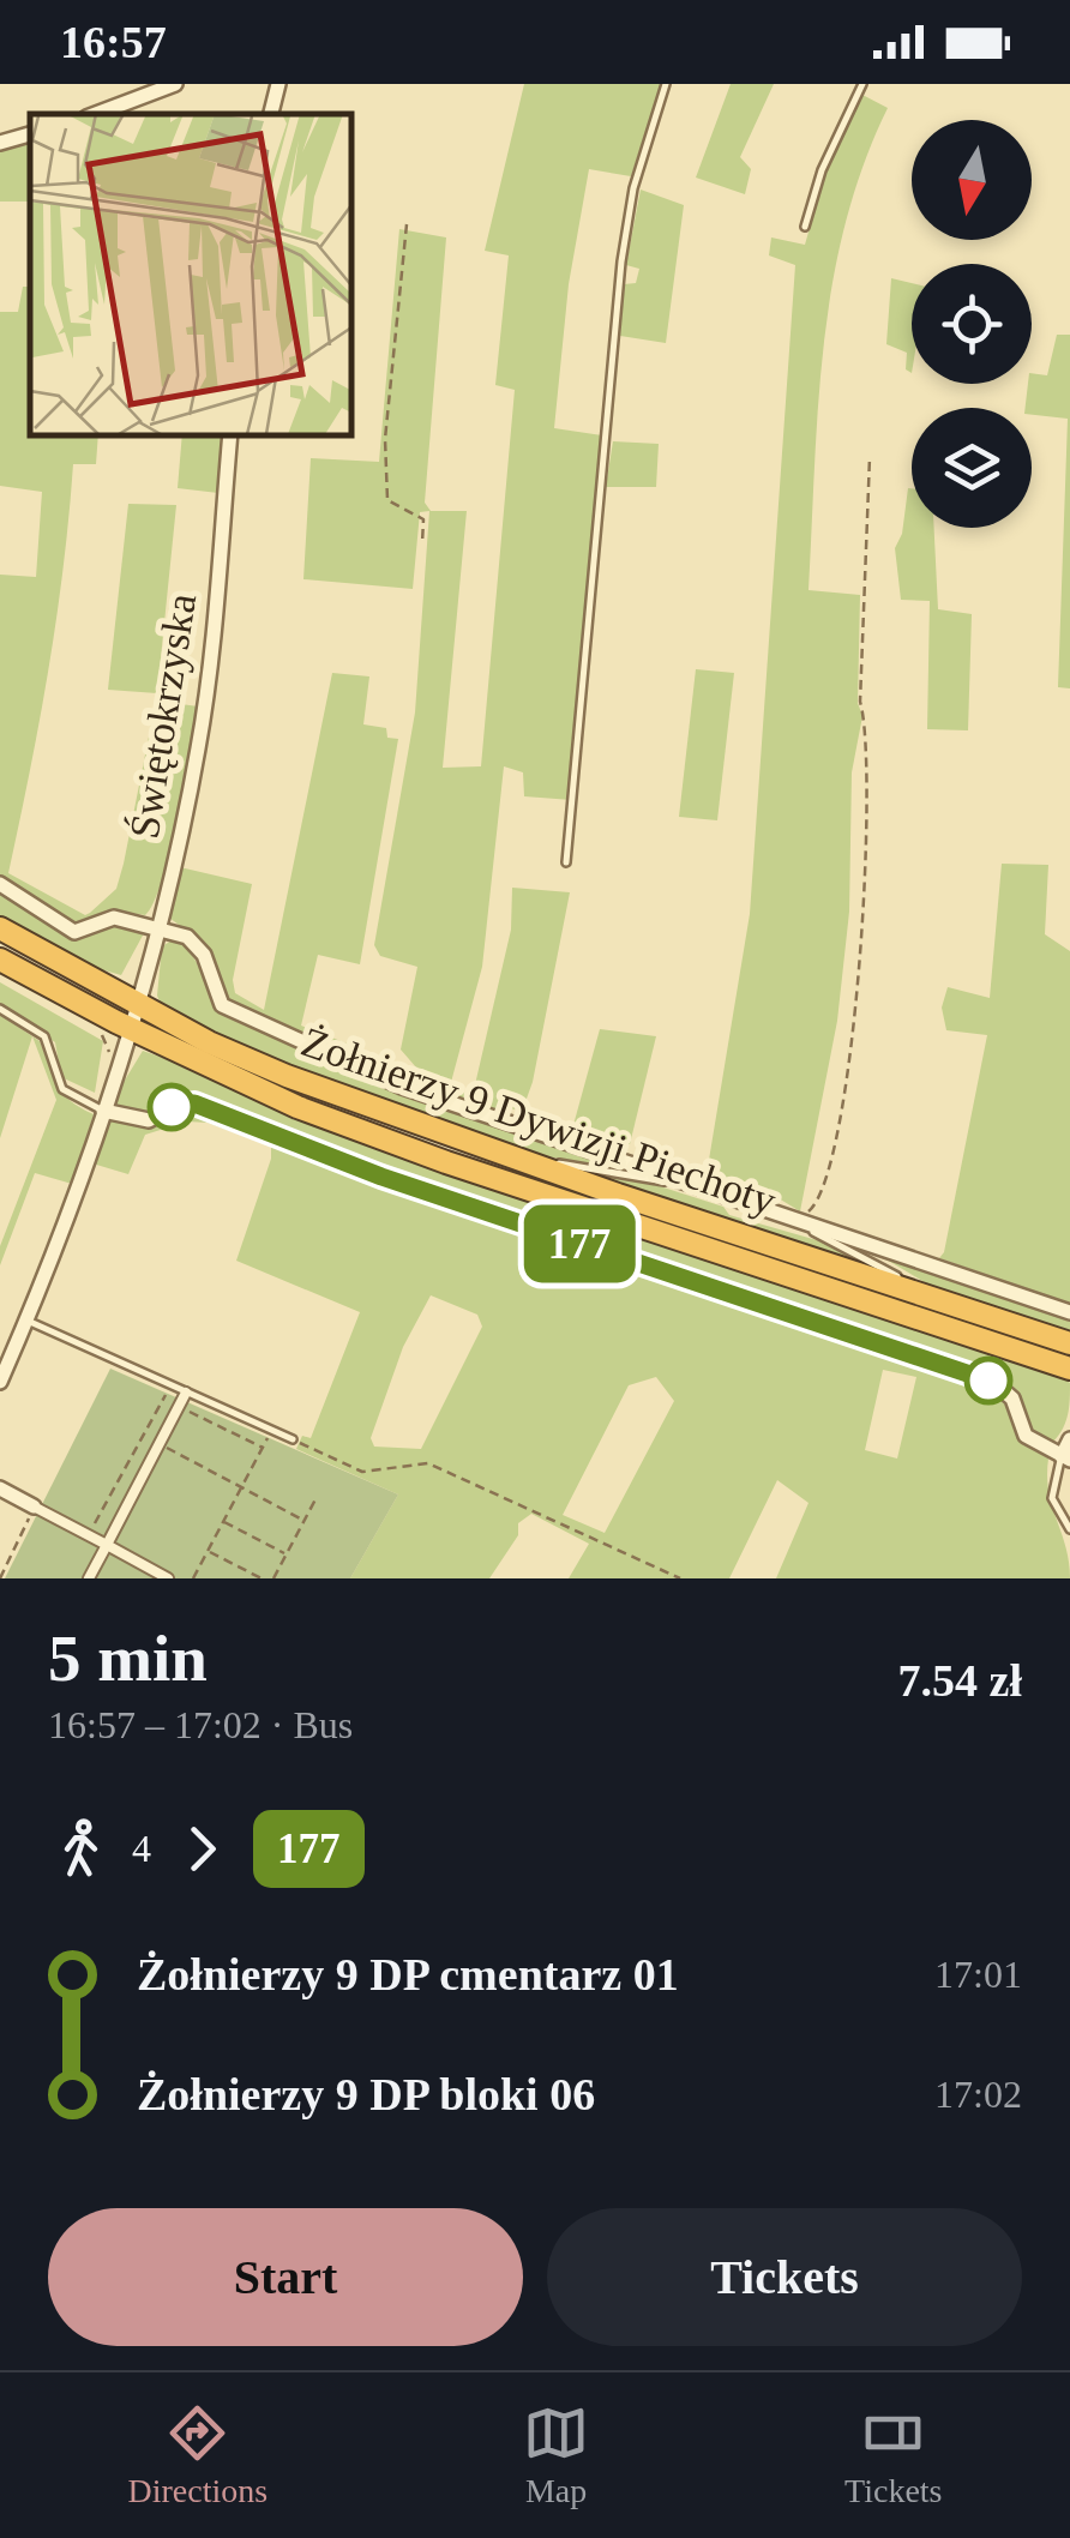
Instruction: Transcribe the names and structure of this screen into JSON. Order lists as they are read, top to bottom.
{
  "streets": {
    "highway": ["Żołnierzy 9 Dywizji Piechoty"],
    "street": ["Świętokrzyska"]
  },
  "crossings": [
    ["Świętokrzyska", "Żołnierzy 9 Dywizji Piechoty"]
  ],
  "lines": ["bus line 177"],
  "north": "bottom",
  "page": {
    "status": "16:57",
    "on_map": "177",
    "heading": ["5 min", "16:57 – 17:02 · Bus", "7.54 zł"],
    "legs": ["4", "177"],
    "list": [
      {
        "name": "Żołnierzy 9 DP cmentarz 01",
        "value": "17:01"
      },
      {
        "name": "Żołnierzy 9 DP bloki 06",
        "value": "17:02"
      }
    ],
    "buttons": ["Start", "Tickets"],
    "tabs": ["Directions", "Map", "Tickets"]
  }
}
